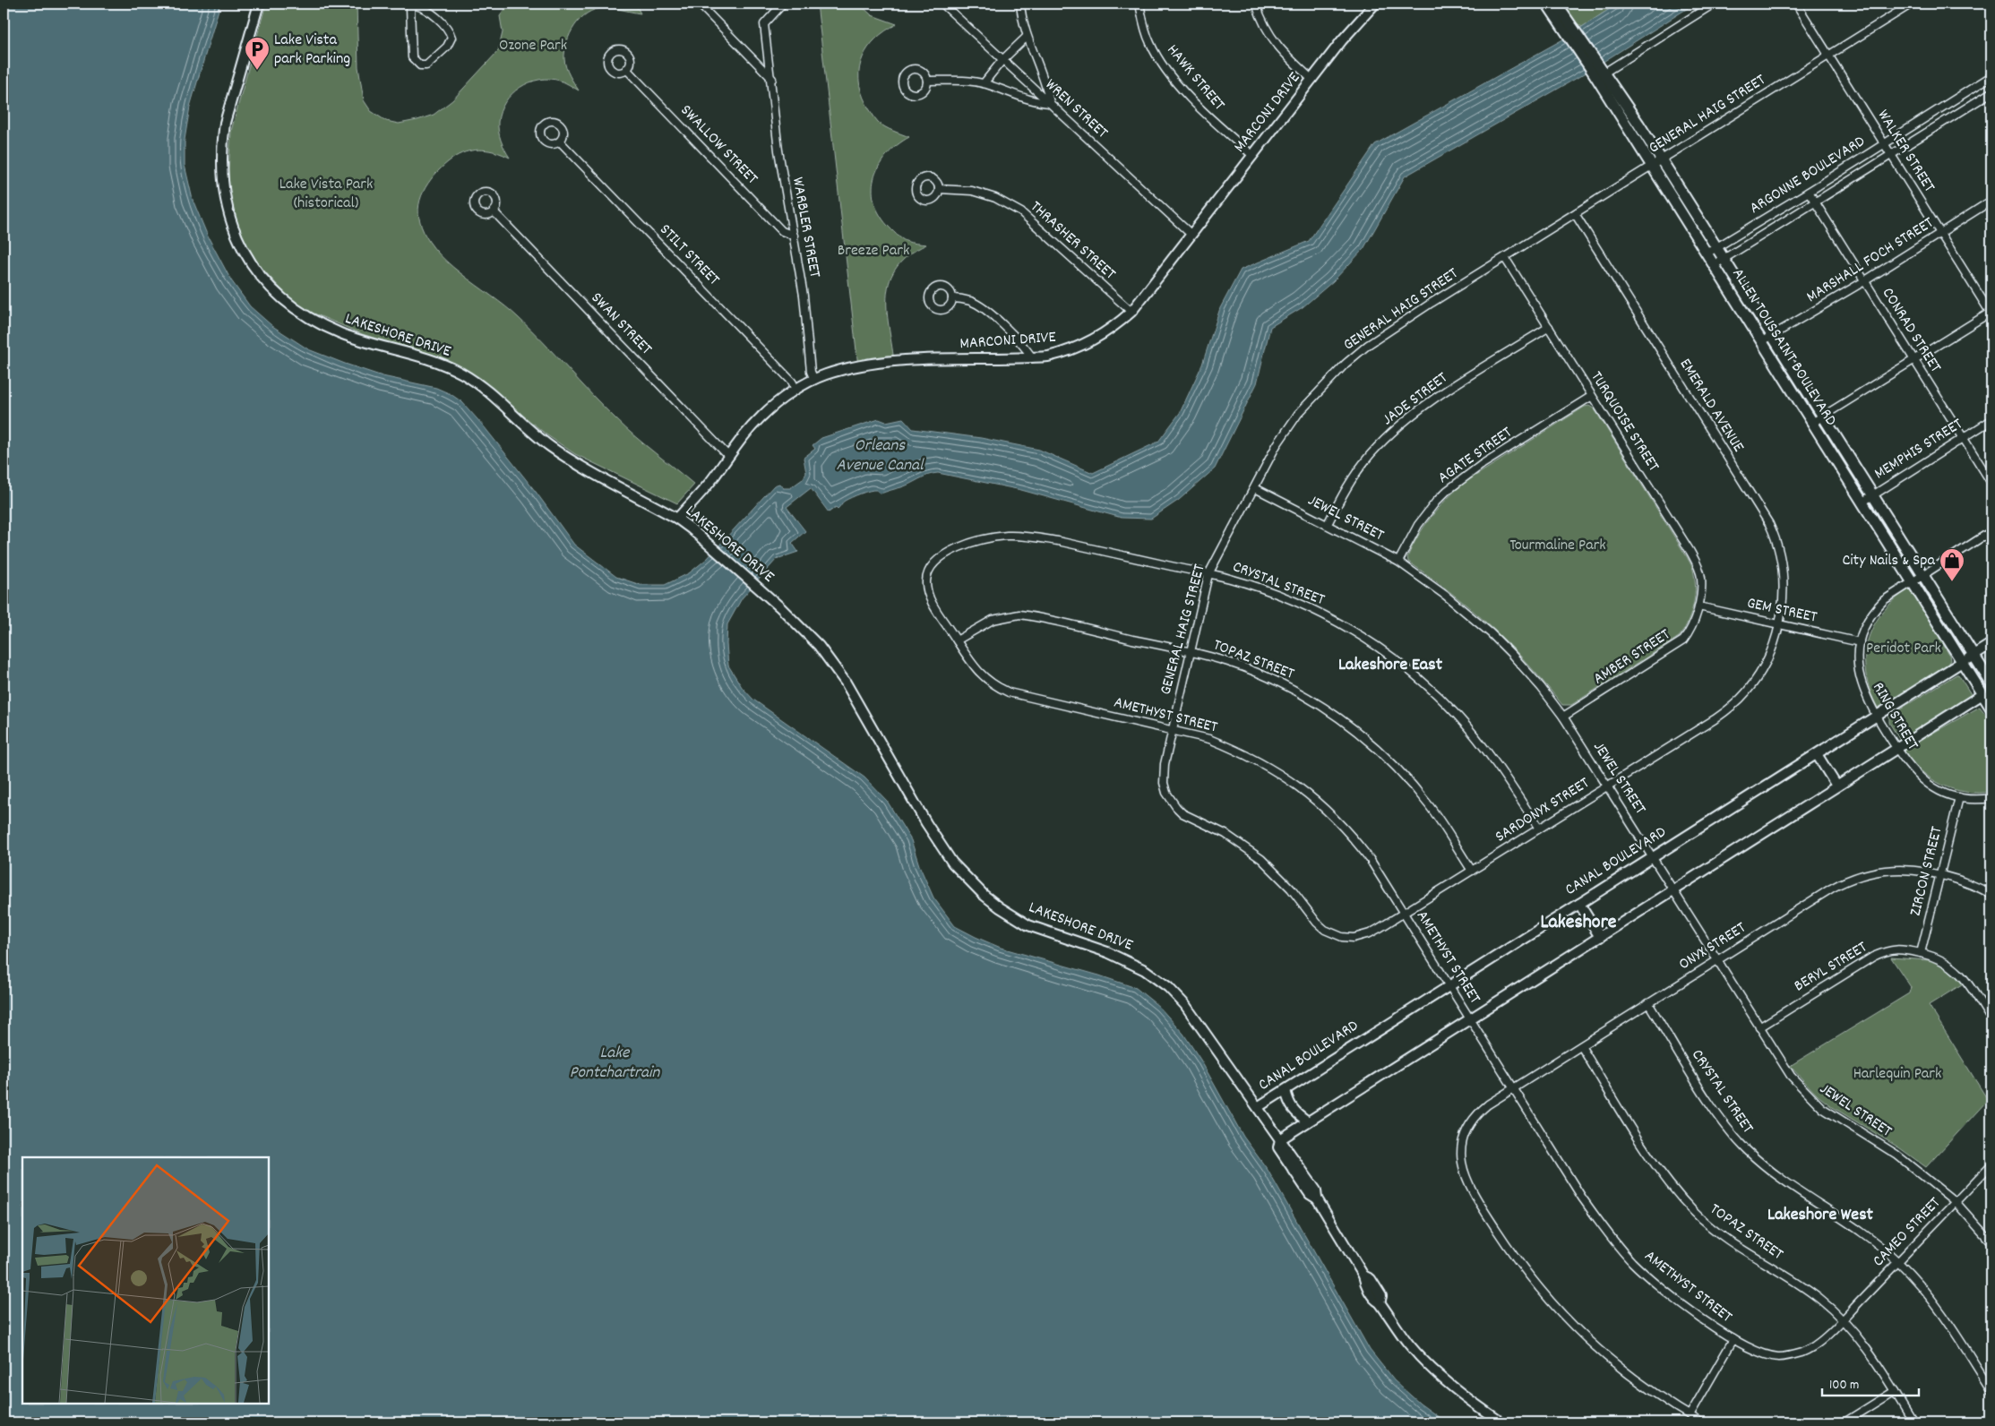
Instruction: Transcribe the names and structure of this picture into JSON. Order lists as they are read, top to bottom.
{
  "streets": {
    "main road": ["ALLEN TOUSSAINT BOULEVARD", "CANAL BOULEVARD"],
    "street": [
      "HAWK STREET",
      "WREN STREET",
      "MARCONI DRIVE",
      "GENERAL HAIG STREET",
      "SWALLOW STREET",
      "WALKER STREET",
      "ARGONNE BOULEVARD",
      "WARBLER STREET",
      "THRASHER STREET",
      "STILT STREET",
      "MARSHALL FOCH STREET",
      "SWAN STREET",
      "CONRAD STREET",
      "LAKESHORE DRIVE",
      "JADE STREET",
      "EMERALD AVENUE",
      "TURQUOISE STREET",
      "MEMPHIS STREET",
      "AGATE STREET",
      "JEWEL STREET",
      "CRYSTAL STREET",
      "GEM STREET",
      "AMBER STREET",
      "TOPAZ STREET",
      "AMETHYST STREET",
      "RING STREET",
      "SARDONYX STREET",
      "ZIRCON STREET",
      "ONYX STREET",
      "BERYL STREET",
      "CAMEO STREET"
    ]
  },
  "crossings": [
    ["HAWK STREET", "MARCONI DRIVE"],
    ["WREN STREET", "MARCONI DRIVE"],
    ["MARCONI DRIVE", "WARBLER STREET"],
    ["MARCONI DRIVE", "THRASHER STREET"],
    ["MARCONI DRIVE", "STILT STREET"],
    ["MARCONI DRIVE", "SWAN STREET"],
    ["MARCONI DRIVE", "LAKESHORE DRIVE"],
    ["GENERAL HAIG STREET", "WALKER STREET"],
    ["GENERAL HAIG STREET", "ALLEN TOUSSAINT BOULEVARD"],
    ["GENERAL HAIG STREET", "EMERALD AVENUE"],
    ["GENERAL HAIG STREET", "TURQUOISE STREET"],
    ["GENERAL HAIG STREET", "JEWEL STREET"],
    ["GENERAL HAIG STREET", "CRYSTAL STREET"],
    ["GENERAL HAIG STREET", "TOPAZ STREET"],
    ["GENERAL HAIG STREET", "AMETHYST STREET"],
    ["GENERAL HAIG STREET", "SARDONYX STREET"],
    ["SWALLOW STREET", "WARBLER STREET"],
    ["WALKER STREET", "ARGONNE BOULEVARD"],
    ["WALKER STREET", "MARSHALL FOCH STREET"],
    ["ARGONNE BOULEVARD", "CONRAD STREET"],
    ["ARGONNE BOULEVARD", "ALLEN TOUSSAINT BOULEVARD"],
    ["MARSHALL FOCH STREET", "CONRAD STREET"],
    ["MARSHALL FOCH STREET", "ALLEN TOUSSAINT BOULEVARD"],
    ["CONRAD STREET", "MEMPHIS STREET"],
    ["LAKESHORE DRIVE", "CANAL BOULEVARD"],
    ["ALLEN TOUSSAINT BOULEVARD", "MEMPHIS STREET"],
    ["ALLEN TOUSSAINT BOULEVARD", "RING STREET"],
    ["ALLEN TOUSSAINT BOULEVARD", "CANAL BOULEVARD"],
    ["JADE STREET", "TURQUOISE STREET"],
    ["JADE STREET", "JEWEL STREET"],
    ["EMERALD AVENUE", "GEM STREET"],
    ["EMERALD AVENUE", "SARDONYX STREET"],
    ["TURQUOISE STREET", "AGATE STREET"],
    ["TURQUOISE STREET", "GEM STREET"],
    ["TURQUOISE STREET", "AMBER STREET"],
    ["AGATE STREET", "JEWEL STREET"],
    ["JEWEL STREET", "AMBER STREET"],
    ["JEWEL STREET", "SARDONYX STREET"],
    ["JEWEL STREET", "CANAL BOULEVARD"],
    ["JEWEL STREET", "ONYX STREET"],
    ["JEWEL STREET", "BERYL STREET"],
    ["JEWEL STREET", "CAMEO STREET"],
    ["CRYSTAL STREET", "TOPAZ STREET"],
    ["CRYSTAL STREET", "AMETHYST STREET"],
    ["CRYSTAL STREET", "SARDONYX STREET"],
    ["CRYSTAL STREET", "ONYX STREET"],
    ["CRYSTAL STREET", "CAMEO STREET"],
    ["GEM STREET", "AMBER STREET"],
    ["GEM STREET", "RING STREET"],
    ["GEM STREET", "SARDONYX STREET"],
    ["TOPAZ STREET", "AMETHYST STREET"],
    ["TOPAZ STREET", "SARDONYX STREET"],
    ["TOPAZ STREET", "ONYX STREET"],
    ["TOPAZ STREET", "CAMEO STREET"],
    ["AMETHYST STREET", "SARDONYX STREET"],
    ["AMETHYST STREET", "CANAL BOULEVARD"],
    ["AMETHYST STREET", "ONYX STREET"],
    ["AMETHYST STREET", "CAMEO STREET"],
    ["RING STREET", "CANAL BOULEVARD"],
    ["RING STREET", "ZIRCON STREET"],
    ["ZIRCON STREET", "ONYX STREET"],
    ["ZIRCON STREET", "BERYL STREET"]
  ],
  "districts": ["Lakeshore East", "Lakeshore", "Lakeshore West"],
  "water": ["Orleans Avenue Canal", "Lake Pontchartrain"],
  "parks": [
    "Ozone Park",
    "Lake Vista Park (historical)",
    "Breeze Park",
    "Tourmaline Park",
    "Peridot Park",
    "Harlequin Park"
  ],
  "places": {
    "parking": ["Lake Vista park Parking"],
    "shop": ["City Nails & Spa"]
  },
  "scale_bar": "100 m"
}
